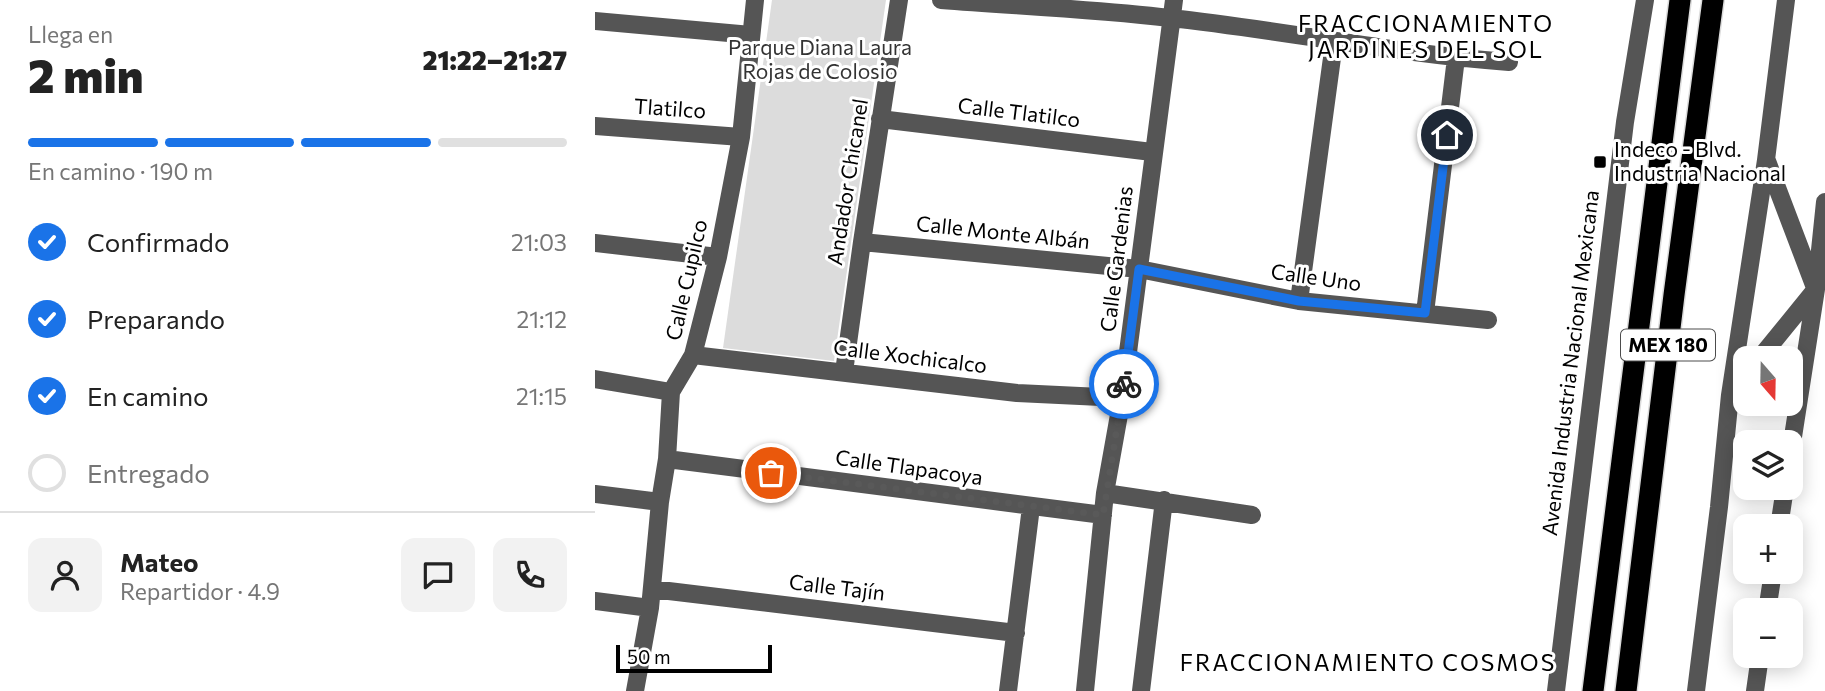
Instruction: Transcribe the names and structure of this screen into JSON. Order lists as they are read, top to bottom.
{
  "streets": {
    "highway": ["MEX 180"],
    "street": [
      "Tlatilco",
      "Calle Tlatilco",
      "Andador Chicanel",
      "Calle Monte Albán",
      "Calle Gardenias",
      "Calle Uno",
      "Calle Cupilco",
      "Calle Xochicalco",
      "Avenida Industria Nacional Mexicana",
      "Calle Tlapacoya",
      "Calle Tajín"
    ]
  },
  "crossings": [
    ["Tlatilco", "Calle Cupilco"],
    ["Calle Tlatilco", "Andador Chicanel"],
    ["Calle Tlatilco", "Calle Gardenias"],
    ["Andador Chicanel", "Calle Monte Albán"],
    ["Andador Chicanel", "Calle Xochicalco"],
    ["Calle Monte Albán", "Calle Gardenias"],
    ["Calle Monte Albán", "Calle Uno"],
    ["Calle Gardenias", "Calle Uno"],
    ["Calle Gardenias", "Calle Xochicalco"],
    ["Calle Gardenias", "Calle Tlapacoya"],
    ["Calle Cupilco", "Calle Xochicalco"],
    ["Calle Cupilco", "Calle Tlapacoya"],
    ["Calle Cupilco", "Calle Tajín"]
  ],
  "districts": ["FRACCIONAMIENTO JARDINES DEL SOL", "FRACCIONAMIENTO COSMOS"],
  "parks": ["Parque Diana Laura Rojas de Colosio"],
  "places": {
    "transit": ["Indeco - Blvd. Industria Nacional"]
  },
  "scale_bar": "50 m",
  "north": "bottom",
  "page": {
    "heading": ["2 min", "Llega en", "21:22–21:27"],
    "panel": ["Mateo", "Repartidor · 4.9"],
    "bar": "En camino · 190 m",
    "list": [
      ["Confirmado", "21:03"],
      ["Preparando", "21:12"],
      ["En camino", "21:15"],
      "Entregado"
    ],
    "map_buttons": ["+", "−"],
    "scale": "50 m"
  }
}
